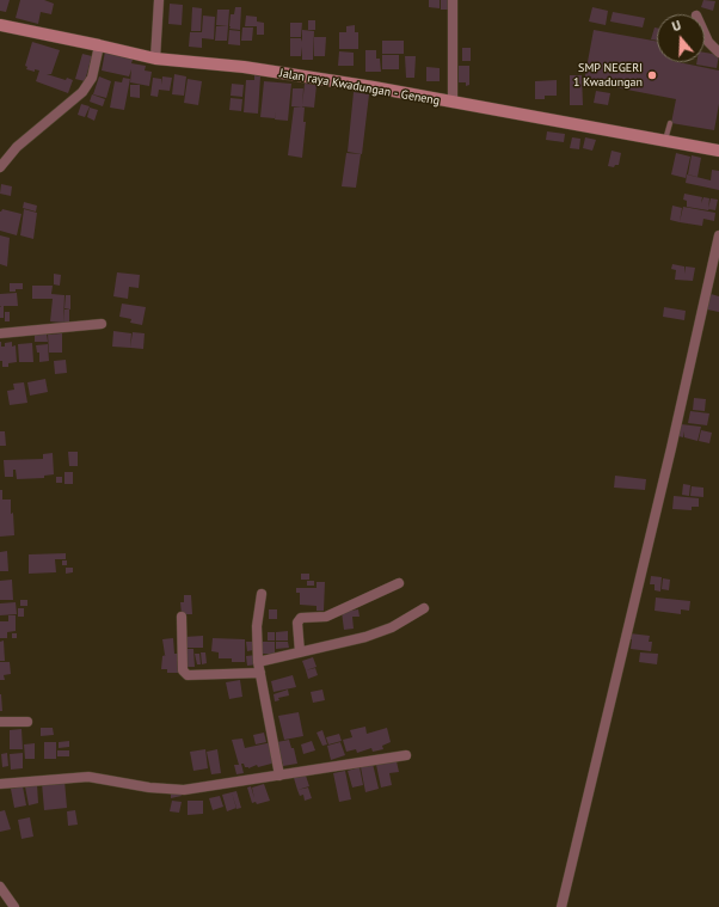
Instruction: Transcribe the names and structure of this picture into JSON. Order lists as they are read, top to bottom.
{
  "streets": {
    "main road": ["Jalan raya Kwadungan - Geneng"]
  },
  "places": ["SMP NEGERI 1 Kwadungan"],
  "north": "top"
}
